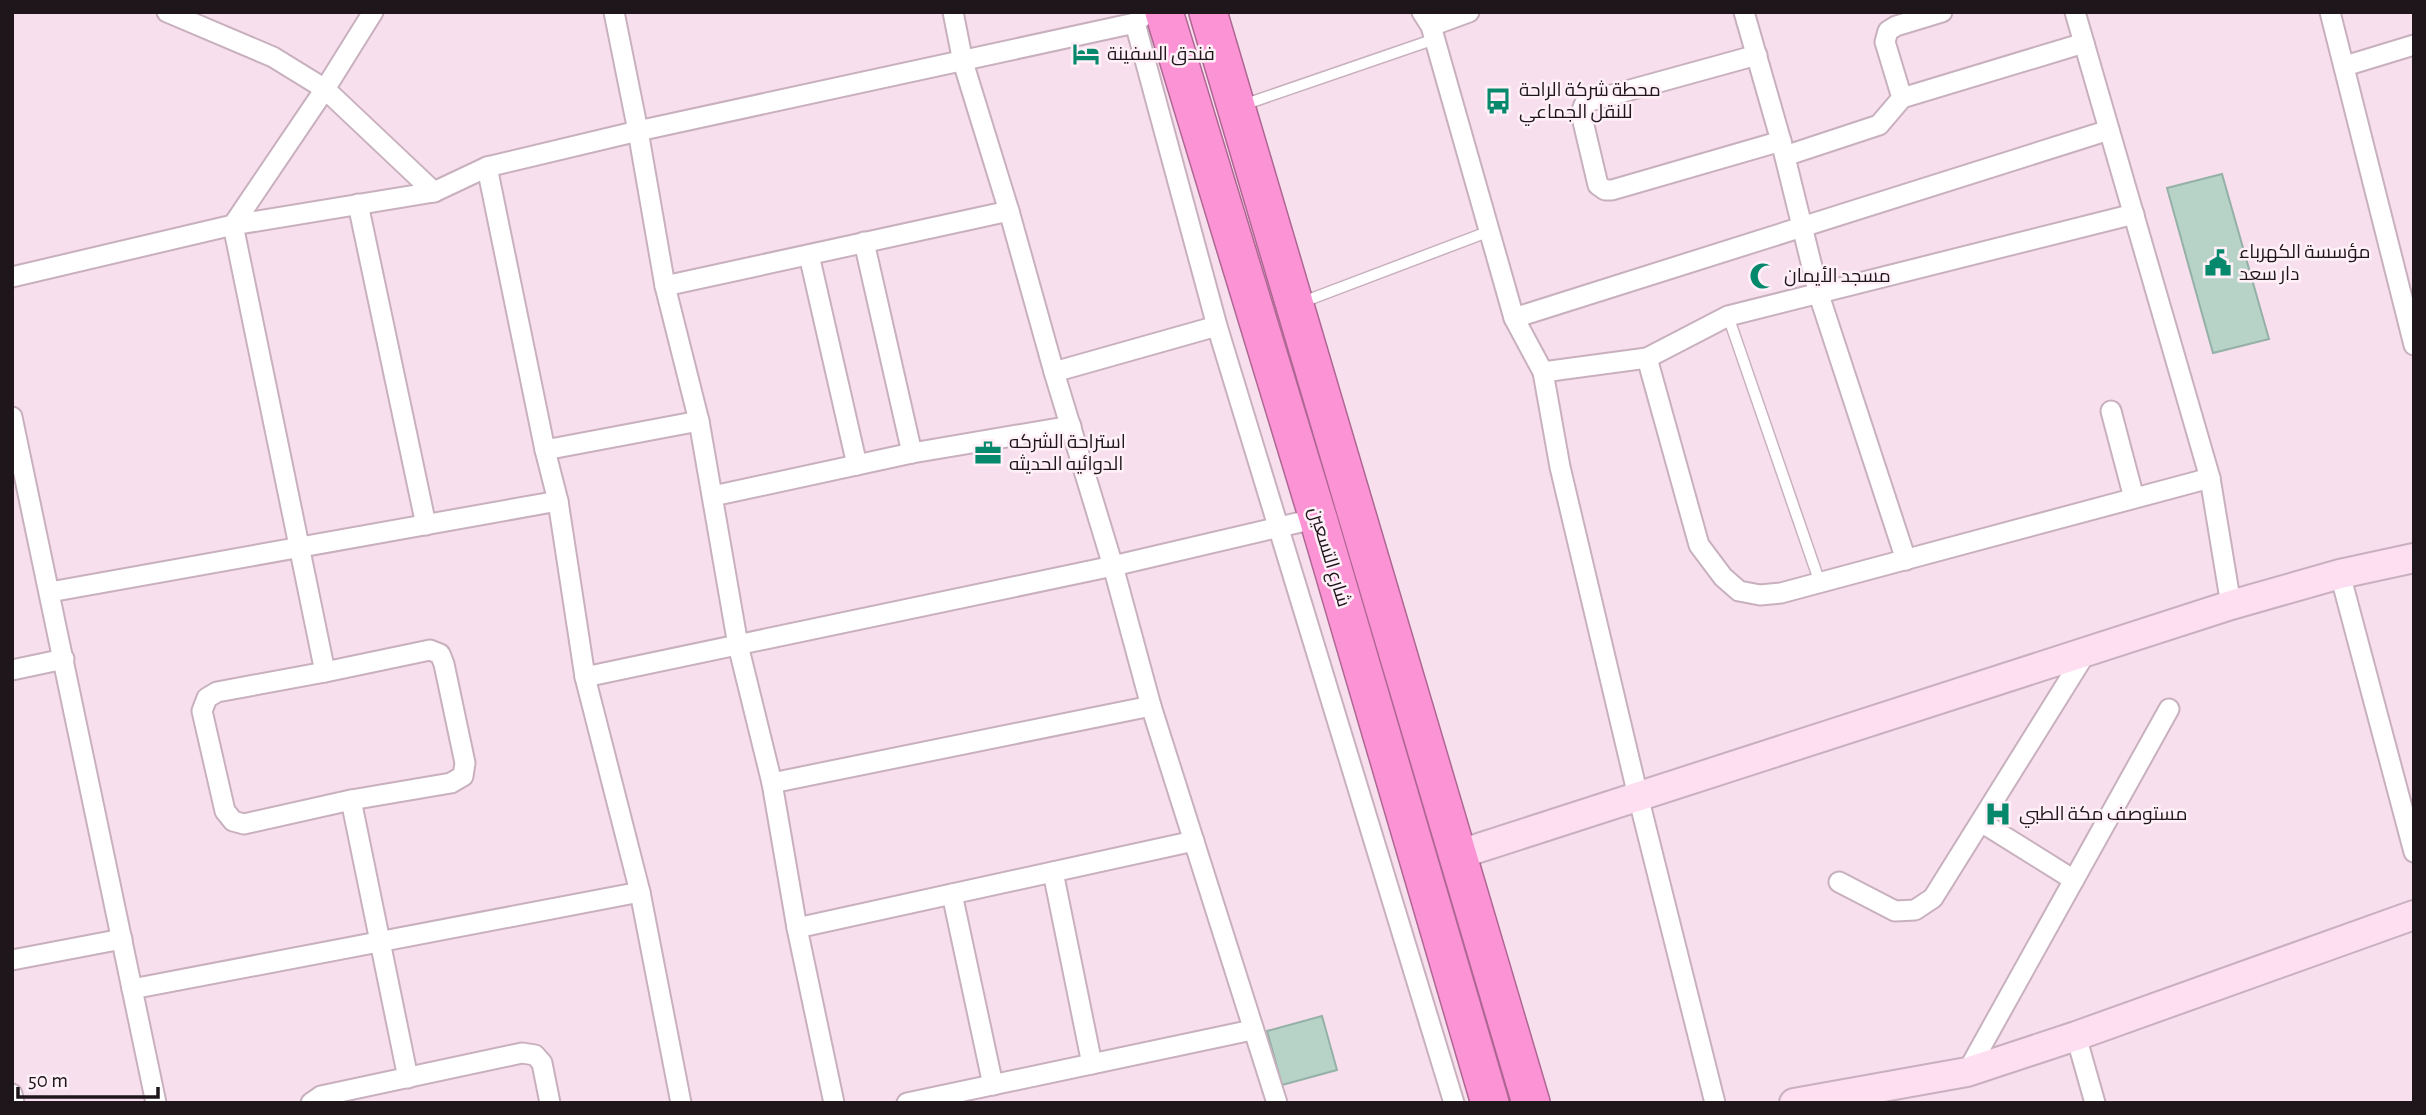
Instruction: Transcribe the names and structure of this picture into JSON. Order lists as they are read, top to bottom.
{
  "streets": {
    "highway": ["شارع التسعين"]
  },
  "places": {
    "hotel": ["فندق السفينة"],
    "bus stop": ["محطة شركة الراحة للنقل الجماعي"],
    "public building": ["مؤسسة الكهرباء دار سعد"],
    "mosque": ["مسجد الأيمان"],
    "office": ["استراحة الشركه الدوائيه الحديثه"],
    "hospital": ["مستوصف مكة الطبي"]
  },
  "scale_bar": "50 m"
}
